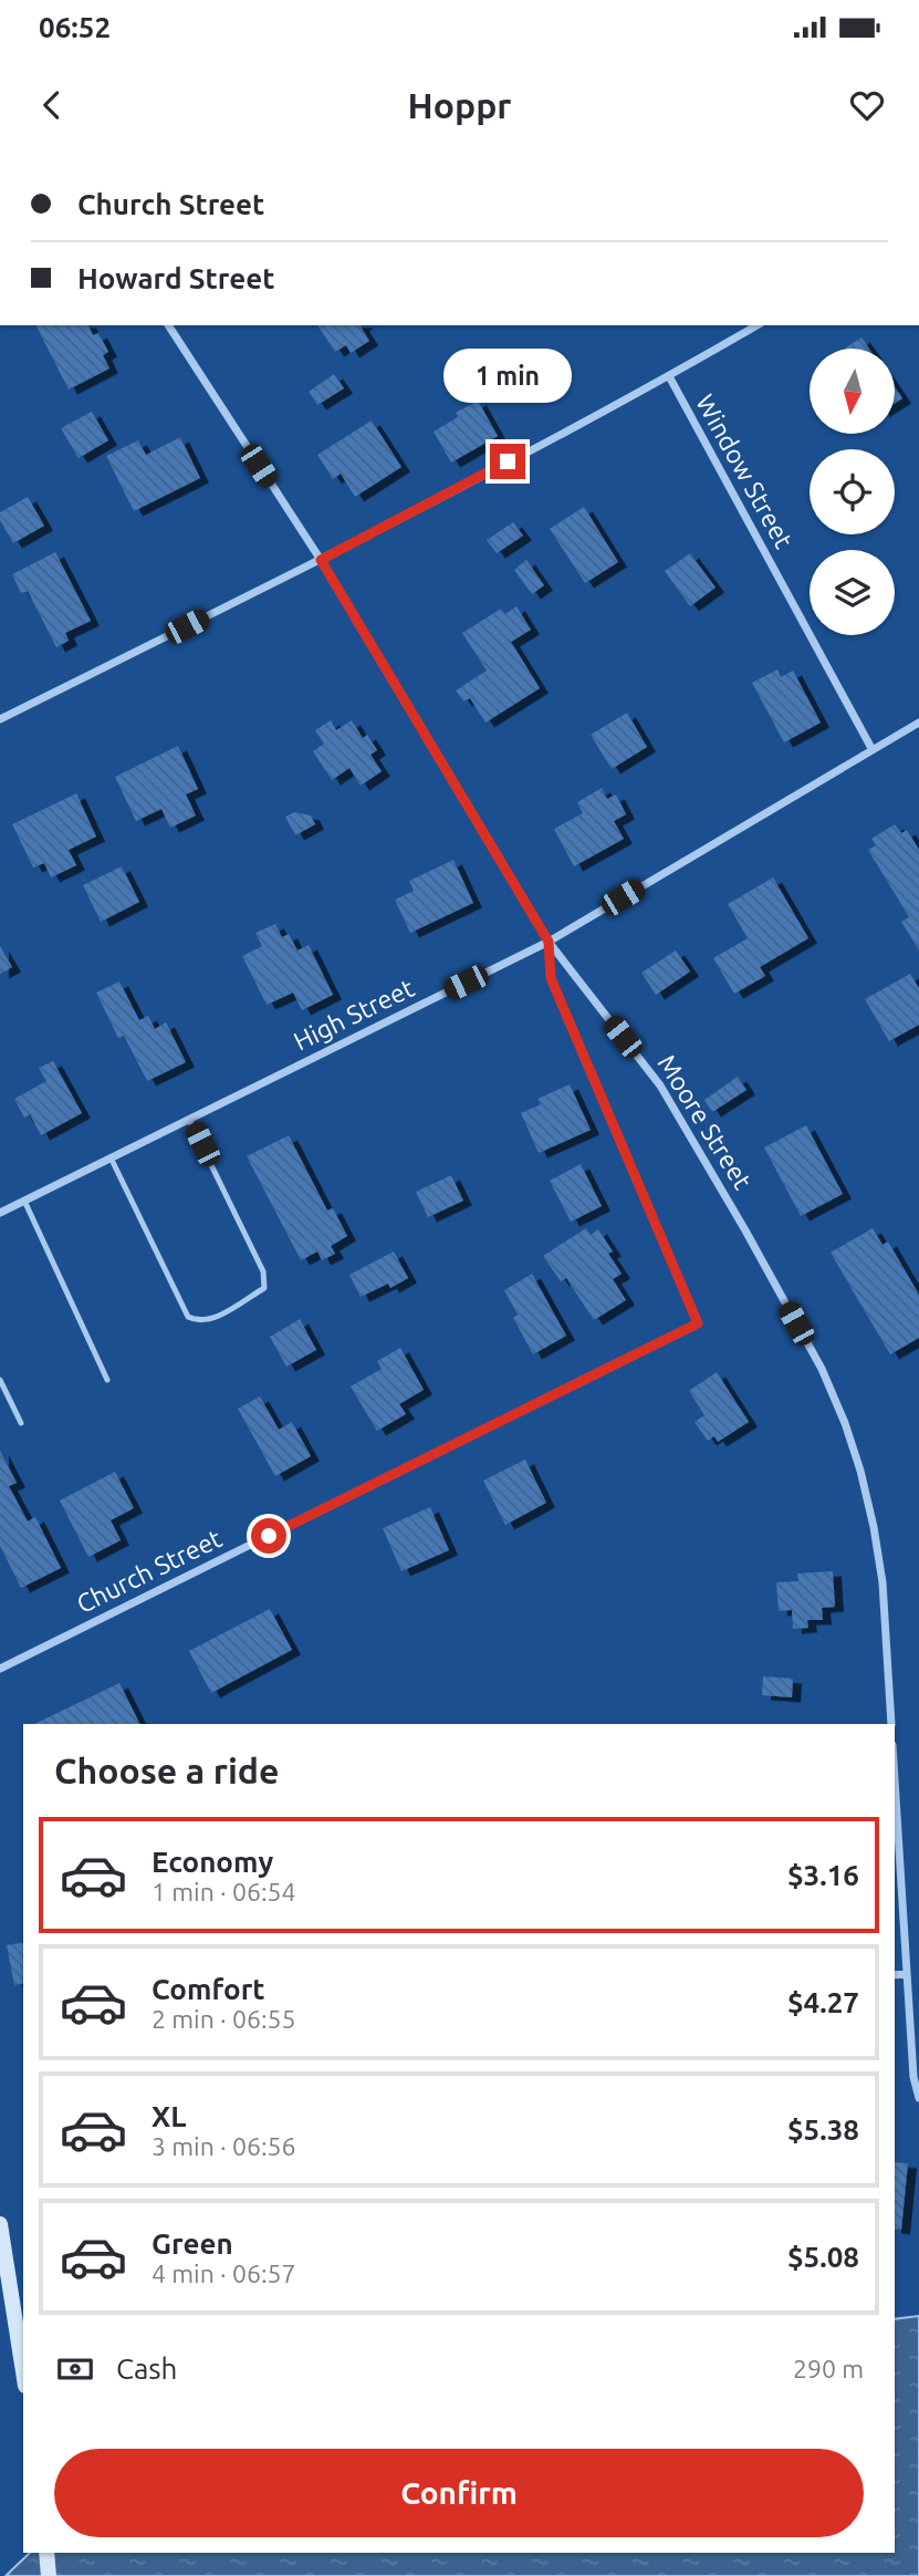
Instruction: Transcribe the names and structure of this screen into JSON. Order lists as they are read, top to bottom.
{
  "streets": {
    "street": [
      "Window Street",
      "High Street",
      "Moore Street",
      "Church Street"
    ]
  },
  "crossings": [
    ["Window Street", "High Street"],
    ["High Street", "Moore Street"],
    ["High Street", "Church Street"],
    ["Moore Street", "Church Street"]
  ],
  "north": "bottom",
  "page": {
    "status": "06:52",
    "header": "Hoppr",
    "banner": ["Church Street", "Howard Street"],
    "bubble": "1 min",
    "heading": "Choose a ride",
    "list": [
      {
        "name": "Economy",
        "note": "1 min · 06:54",
        "value": "$3.16"
      },
      {
        "name": "Comfort",
        "note": "2 min · 06:55",
        "value": "$4.27"
      },
      {
        "name": "XL",
        "note": "3 min · 06:56",
        "value": "$5.38"
      },
      {
        "name": "Green",
        "note": "4 min · 06:57",
        "value": "$5.08"
      }
    ],
    "pay": ["Cash", "290 m"],
    "buttons": "Confirm"
  }
}
